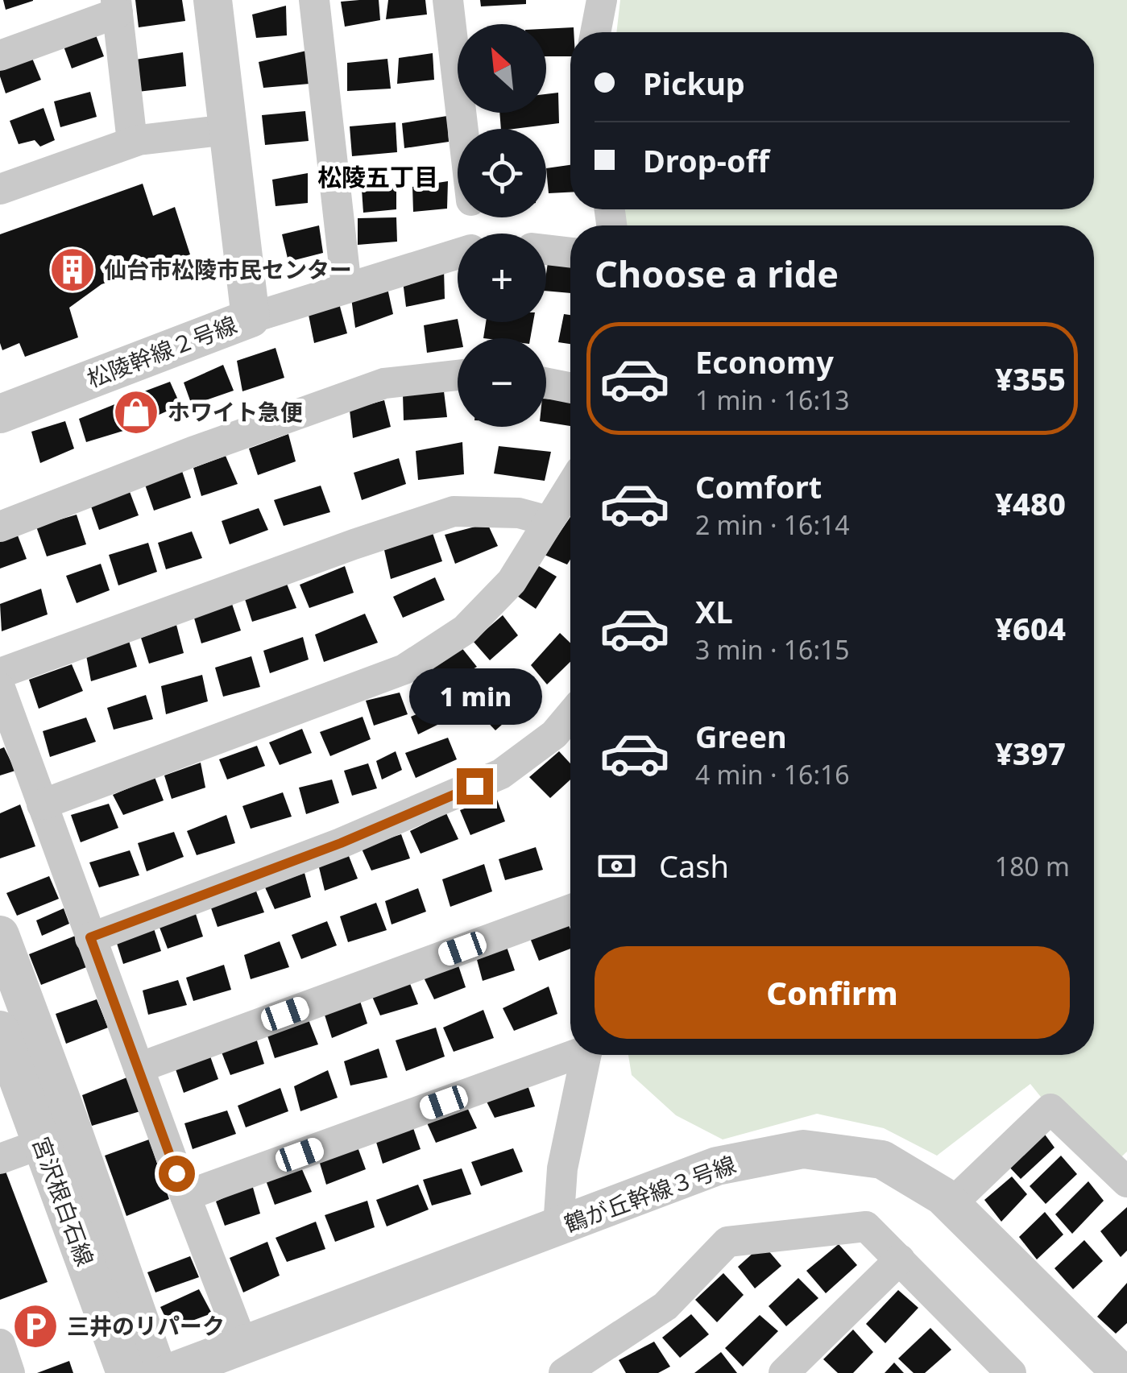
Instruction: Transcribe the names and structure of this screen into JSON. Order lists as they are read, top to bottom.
{
  "streets": {
    "street": ["松陵幹線２号線", "鶴が丘幹線３号線", "宮沢根白石線"]
  },
  "districts": ["松陵五丁目"],
  "places": {
    "building": ["仙台市松陵市民センター"],
    "shop": ["ホワイト急便"],
    "parking": ["三井のリパーク"]
  },
  "north": "top left",
  "page": {
    "map_buttons": ["+", "−"],
    "banner": ["Pickup", "Drop-off"],
    "heading": "Choose a ride",
    "list": [
      {
        "name": "Economy",
        "note": "1 min · 16:13",
        "value": "¥355"
      },
      {
        "name": "Comfort",
        "note": "2 min · 16:14",
        "value": "¥480"
      },
      {
        "name": "XL",
        "note": "3 min · 16:15",
        "value": "¥604"
      },
      {
        "name": "Green",
        "note": "4 min · 16:16",
        "value": "¥397"
      }
    ],
    "bubble": "1 min",
    "pay": ["Cash", "180 m"],
    "buttons": "Confirm"
  }
}
